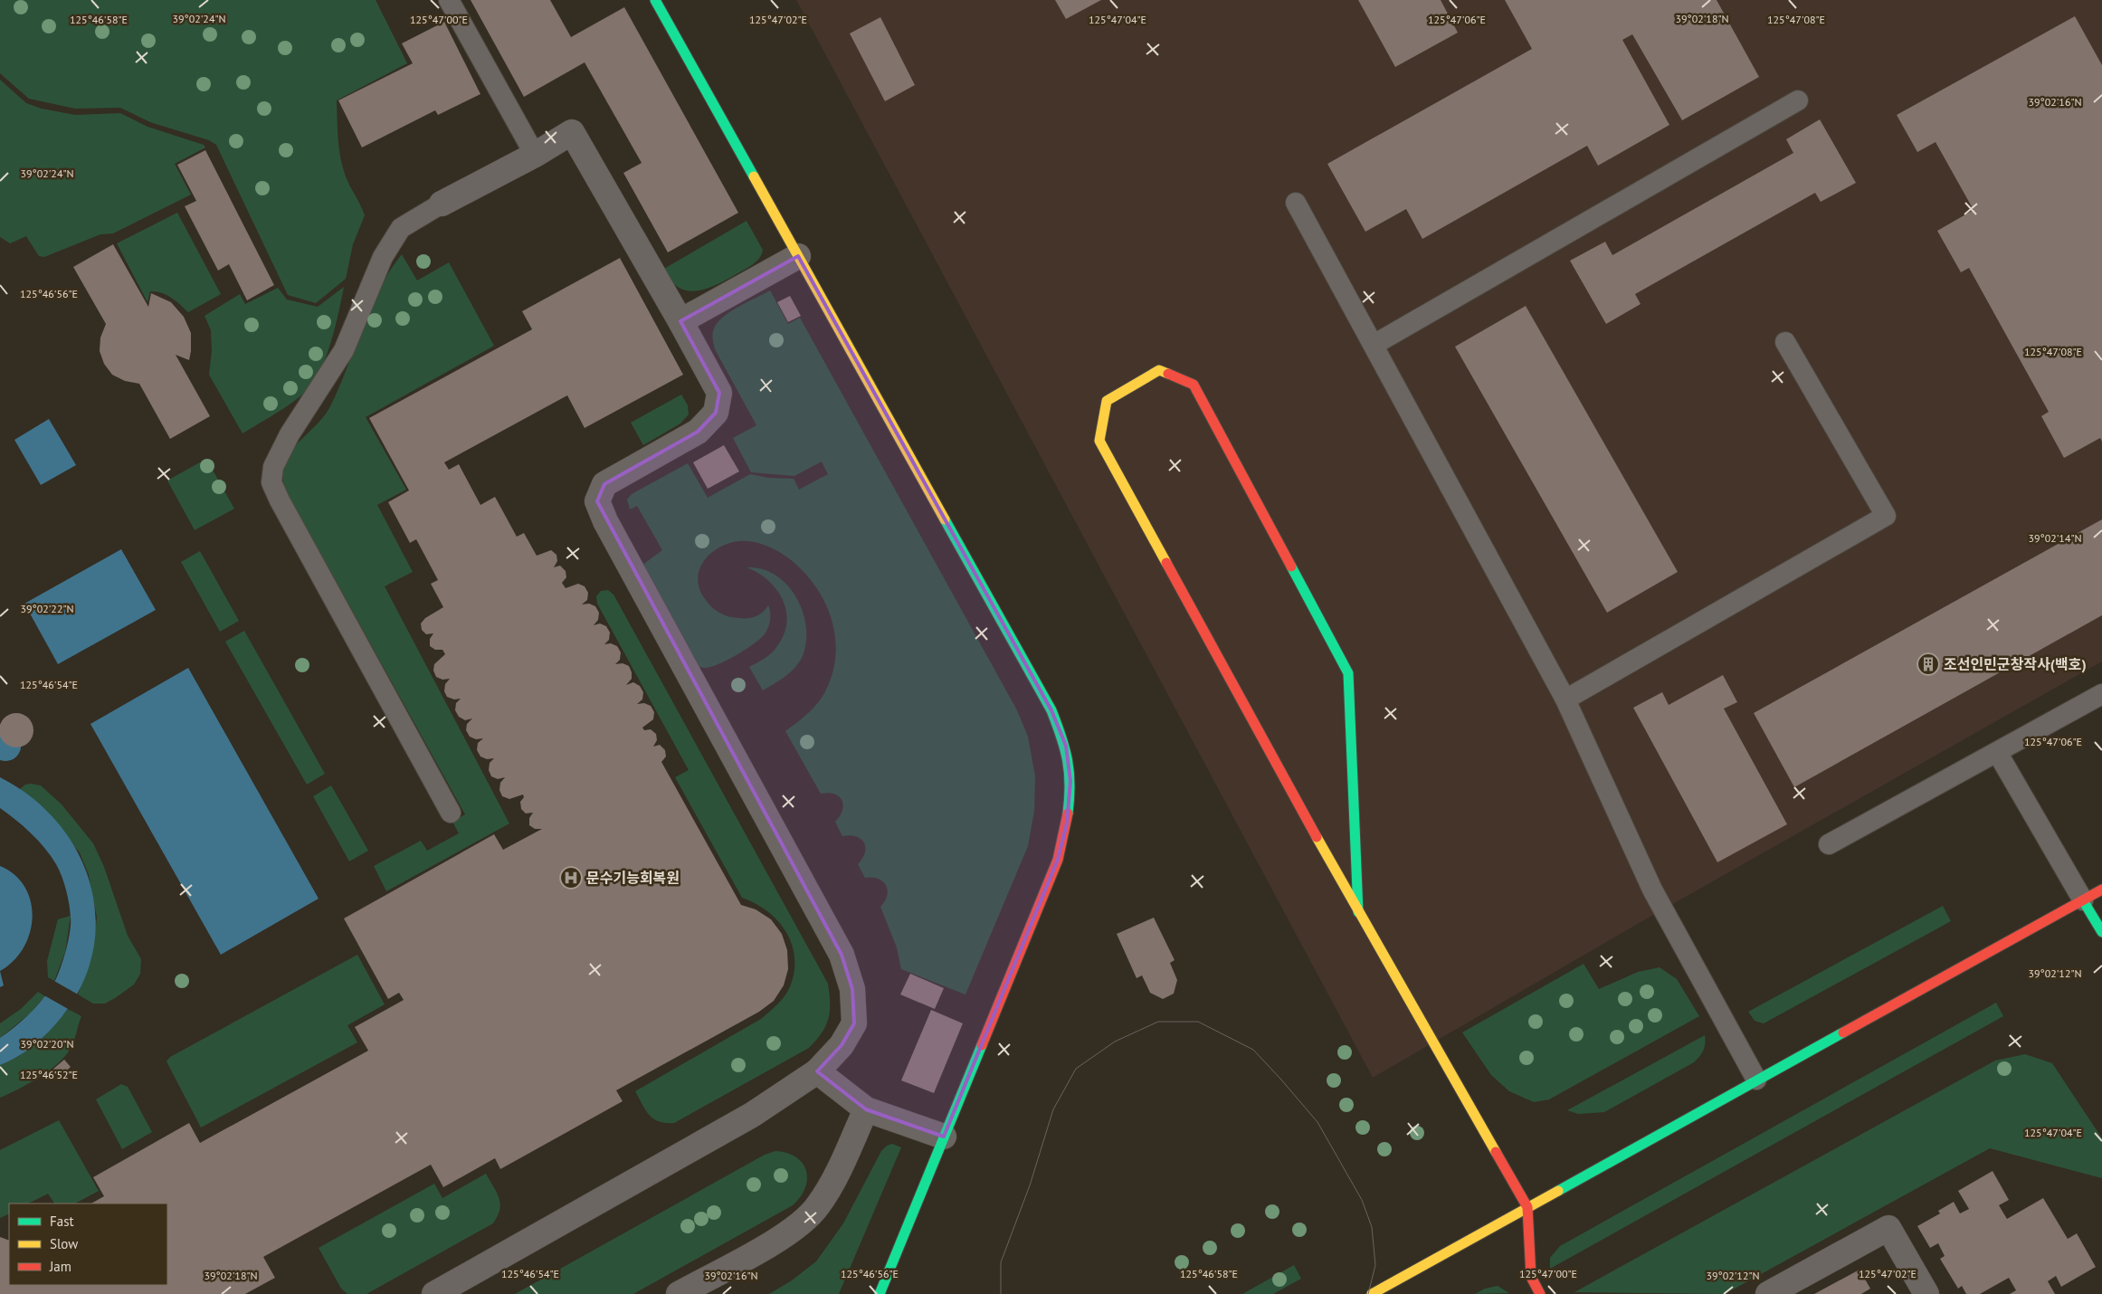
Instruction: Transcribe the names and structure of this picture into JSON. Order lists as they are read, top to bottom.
{
  "places": {
    "building": ["조선인민군창작사(백호)"],
    "hospital": ["문수기능회복원"]
  },
  "legend": ["Fast", "Slow", "Jam"],
  "coordinates": [
    "39°02'24\"N",
    "39°02'18\"N",
    "125°47'00\"E",
    "125°47'06\"E",
    "125°46'58\"E",
    "125°47'02\"E",
    "125°47'04\"E",
    "125°47'08\"E",
    "39°02'16\"N",
    "125°46'56\"E",
    "39°02'14\"N",
    "39°02'22\"N",
    "125°46'54\"E",
    "39°02'12\"N",
    "39°02'20\"N",
    "125°46'52\"E"
  ]
}
